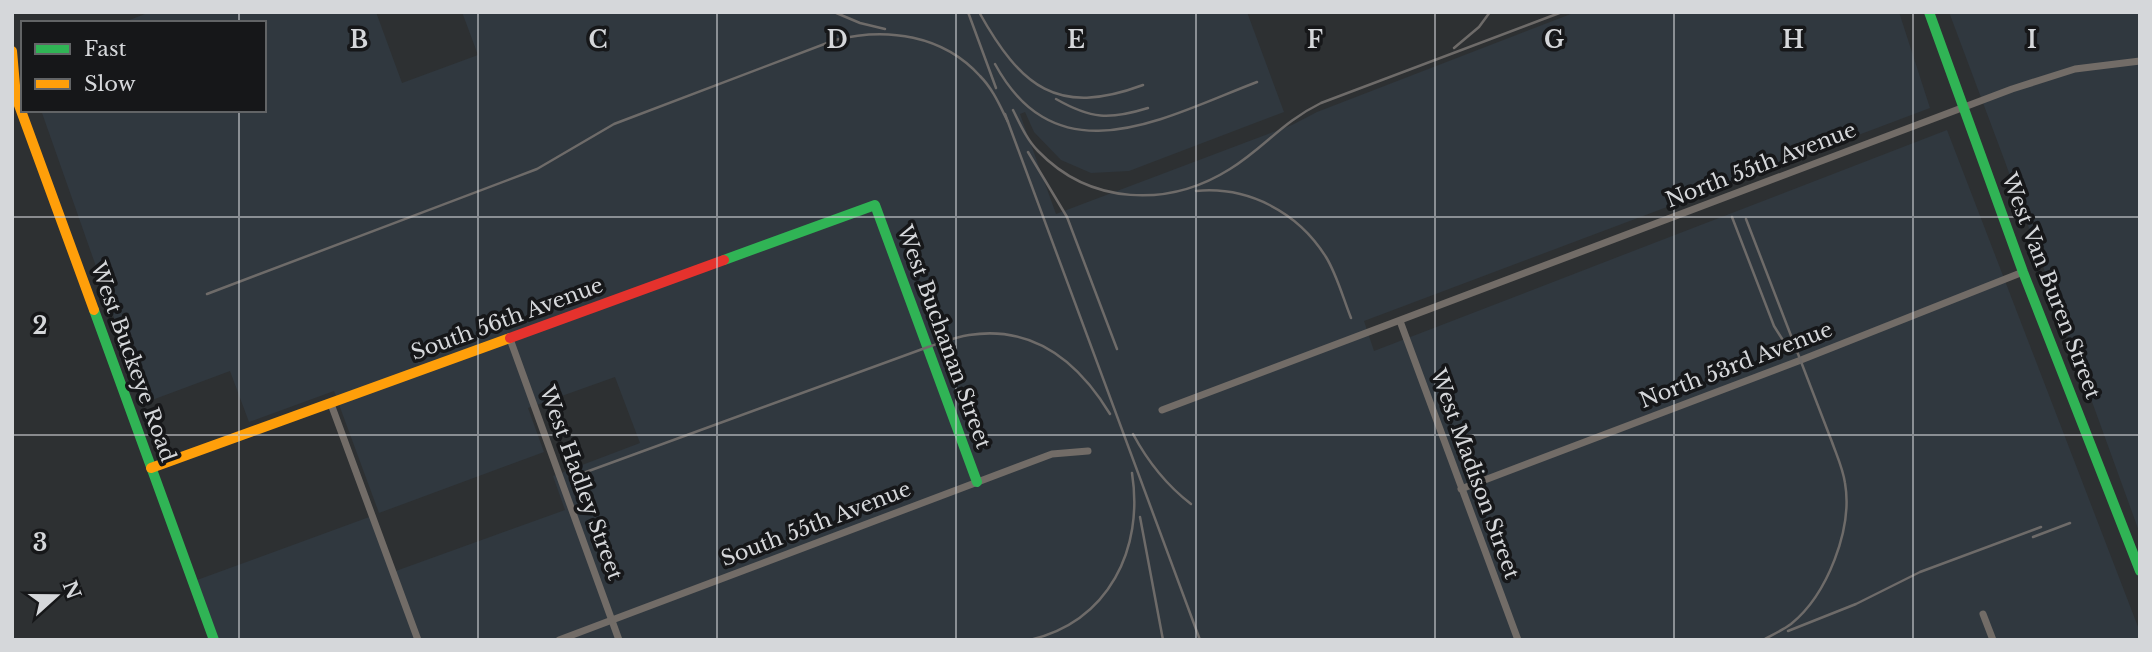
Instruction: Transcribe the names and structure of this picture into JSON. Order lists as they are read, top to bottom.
{
  "streets": {
    "main road": [
      "West Van Buren Street",
      "South 56th Avenue",
      "West Buchanan Street",
      "West Buckeye Road"
    ],
    "street": [
      "North 55th Avenue",
      "North 53rd Avenue",
      "West Madison Street",
      "West Hadley Street",
      "South 55th Avenue"
    ]
  },
  "crossings": [
    ["North 55th Avenue", "West Van Buren Street"],
    ["North 55th Avenue", "West Madison Street"],
    ["West Van Buren Street", "North 53rd Avenue"],
    ["South 56th Avenue", "West Buchanan Street"],
    ["South 56th Avenue", "West Buckeye Road"],
    ["South 56th Avenue", "West Hadley Street"],
    ["West Buchanan Street", "South 55th Avenue"],
    ["North 53rd Avenue", "West Madison Street"],
    ["West Hadley Street", "South 55th Avenue"]
  ],
  "legend": ["Fast", "Slow"],
  "north": "right",
  "grid": {
    "columns": [
      "B",
      "C",
      "D",
      "E",
      "F",
      "G",
      "H",
      "I"
    ],
    "rows": ["2", "3"]
  }
}
